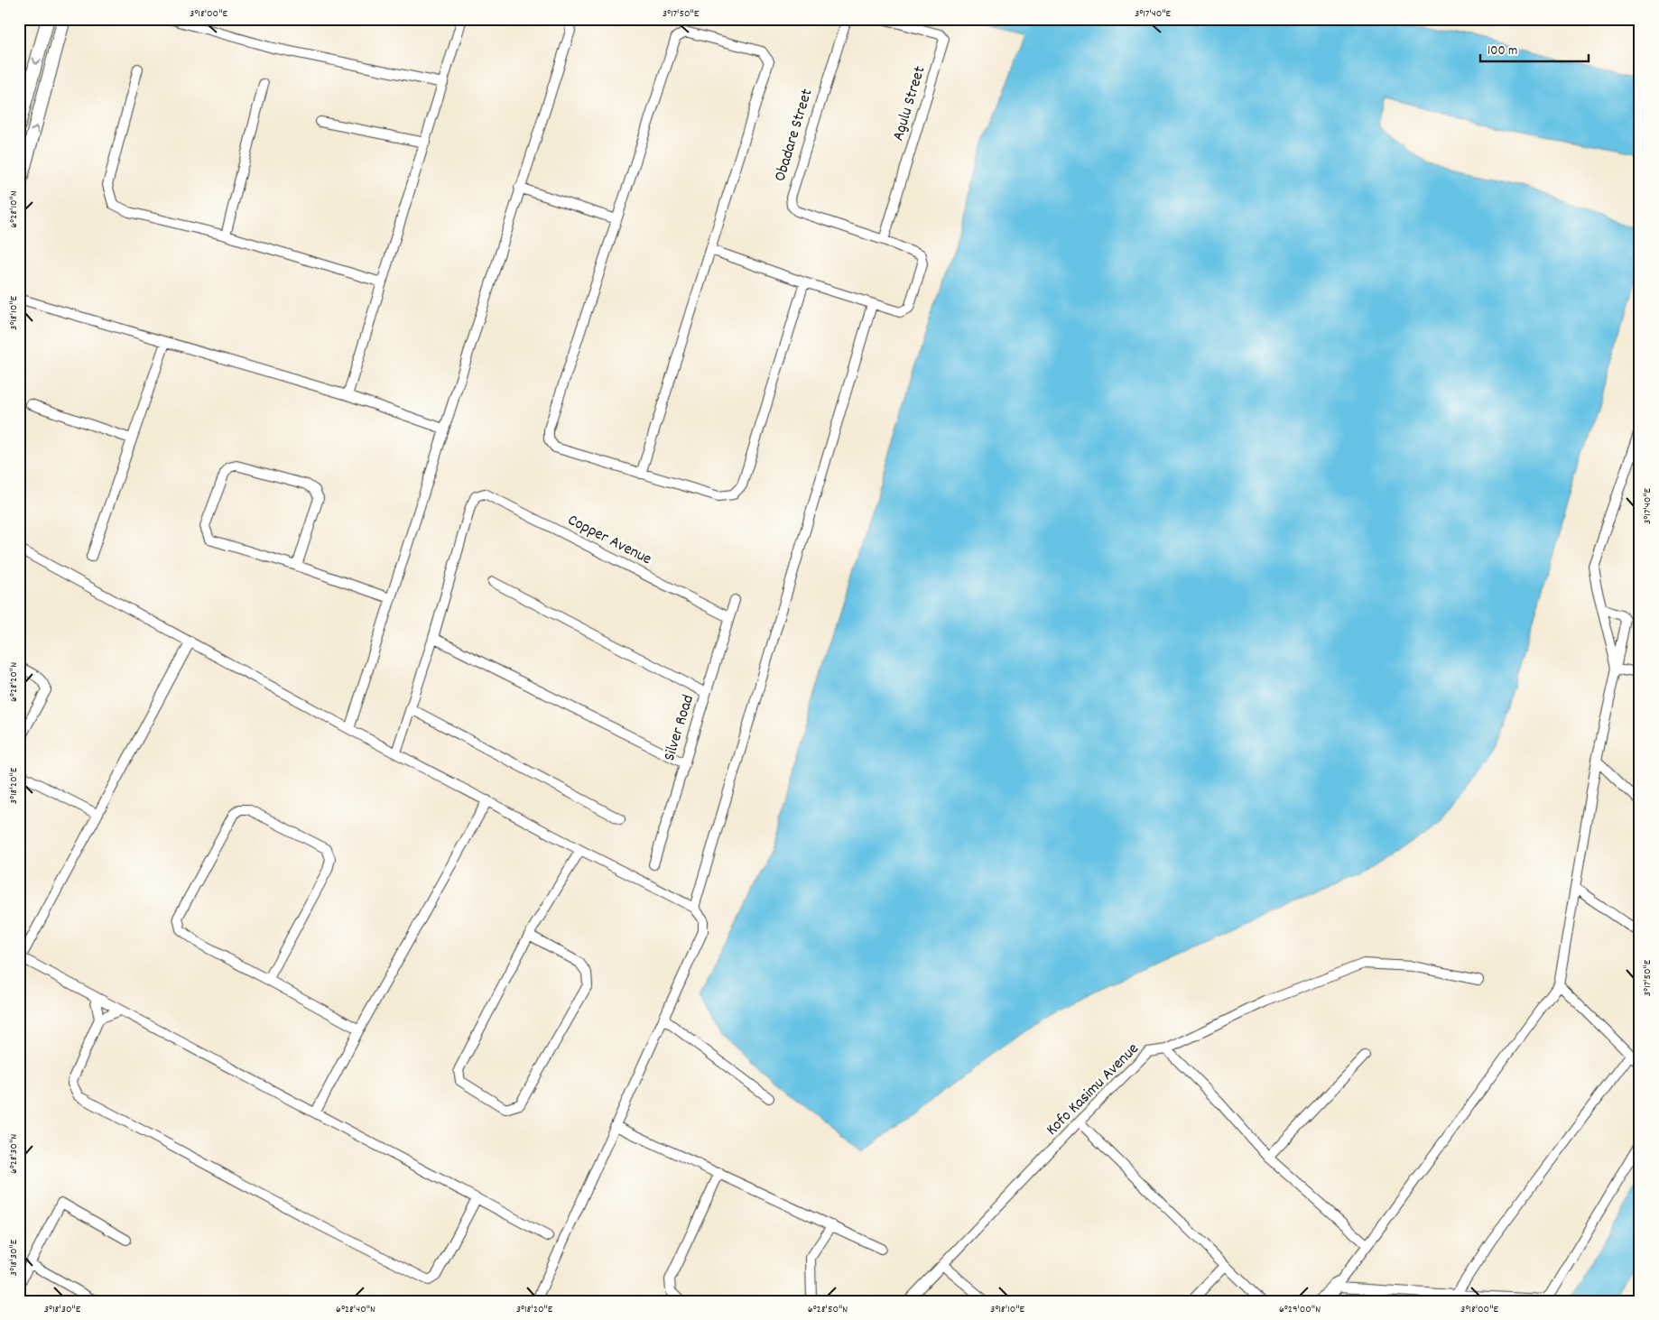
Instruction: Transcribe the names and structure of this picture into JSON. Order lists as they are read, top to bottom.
{
  "streets": {
    "street": [
      "Agulu Street",
      "Obadare Street",
      "Copper Avenue",
      "Silver Road",
      "Kofo Kasimu Avenue"
    ]
  },
  "crossings": [
    ["Agulu Street", "Obadare Street"],
    ["Copper Avenue", "Silver Road"]
  ],
  "scale_bar": "100 m",
  "coordinates": [
    "3°18'00\"E",
    "3°17'50\"E",
    "3°17'40\"E",
    "6°28'10\"N",
    "3°18'10\"E",
    "6°28'20\"N",
    "3°18'20\"E",
    "6°28'30\"N",
    "3°18'30\"E",
    "6°28'40\"N",
    "6°28'50\"N",
    "6°29'00\"N"
  ]
}
